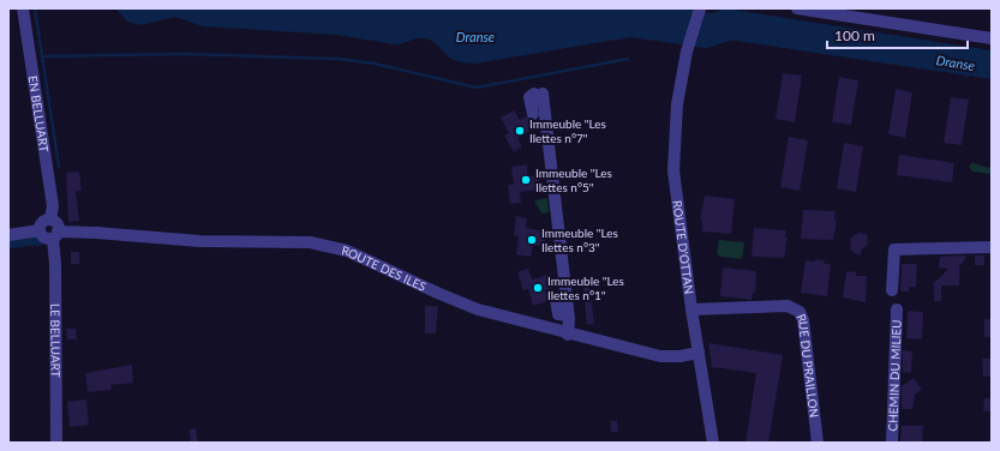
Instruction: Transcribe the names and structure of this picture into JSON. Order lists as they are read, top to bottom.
{
  "streets": {
    "street": [
      "EN BELLUART",
      "ROUTE D'OTTAN",
      "ROUTE DES ILES",
      "LE BELLUART",
      "RUE DU PRAILLON",
      "CHEMIN DU MILIEU"
    ]
  },
  "crossings": [
    ["EN BELLUART", "ROUTE DES ILES"],
    ["EN BELLUART", "LE BELLUART"],
    ["ROUTE D'OTTAN", "ROUTE DES ILES"],
    ["ROUTE D'OTTAN", "RUE DU PRAILLON"],
    ["ROUTE DES ILES", "LE BELLUART"]
  ],
  "water": ["Dranse"],
  "places": [
    "Immeuble \"Les Ilettes n°7\"",
    "Immeuble \"Les Ilettes n°5\"",
    "Immeuble \"Les Ilettes n°3\"",
    "Immeuble \"Les Ilettes n°1\""
  ],
  "scale_bar": "100 m"
}
